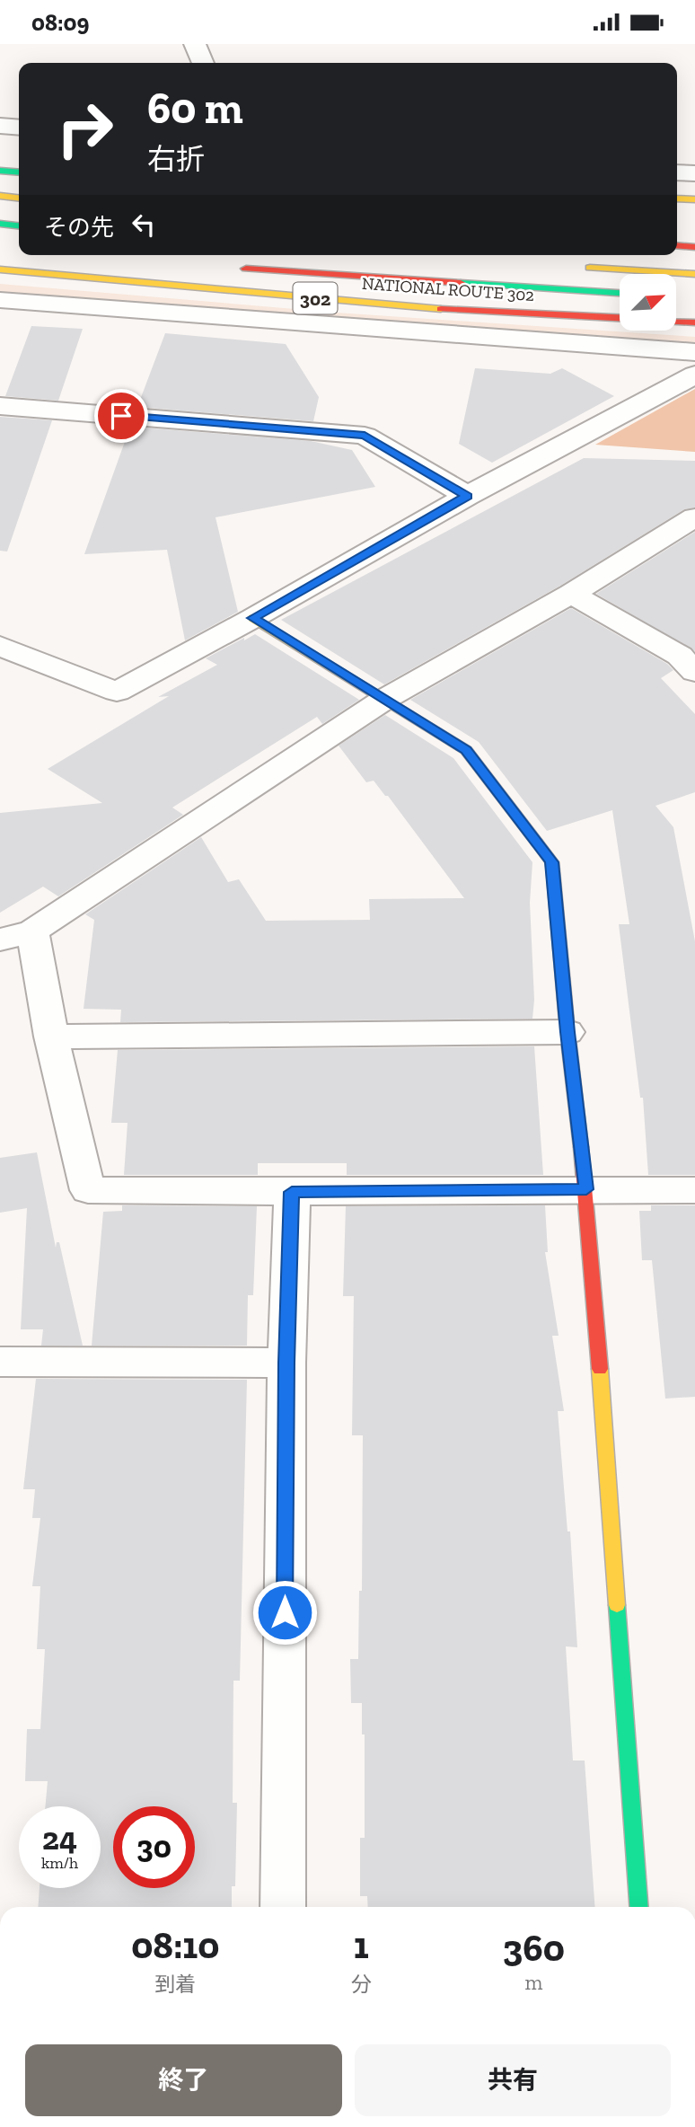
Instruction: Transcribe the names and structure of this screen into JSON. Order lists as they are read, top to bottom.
{
  "streets": {
    "main road": ["NATIONAL ROUTE 302", "302"]
  },
  "north": "top right",
  "page": {
    "status": "08:09",
    "turn": ["60 m", "右折"],
    "then": "その先",
    "speed": "24 km/h",
    "limit": "30",
    "eta": [
      "08:10",
      "到着",
      "1",
      "分",
      "360",
      "m"
    ],
    "buttons": ["終了", "共有"]
  }
}
